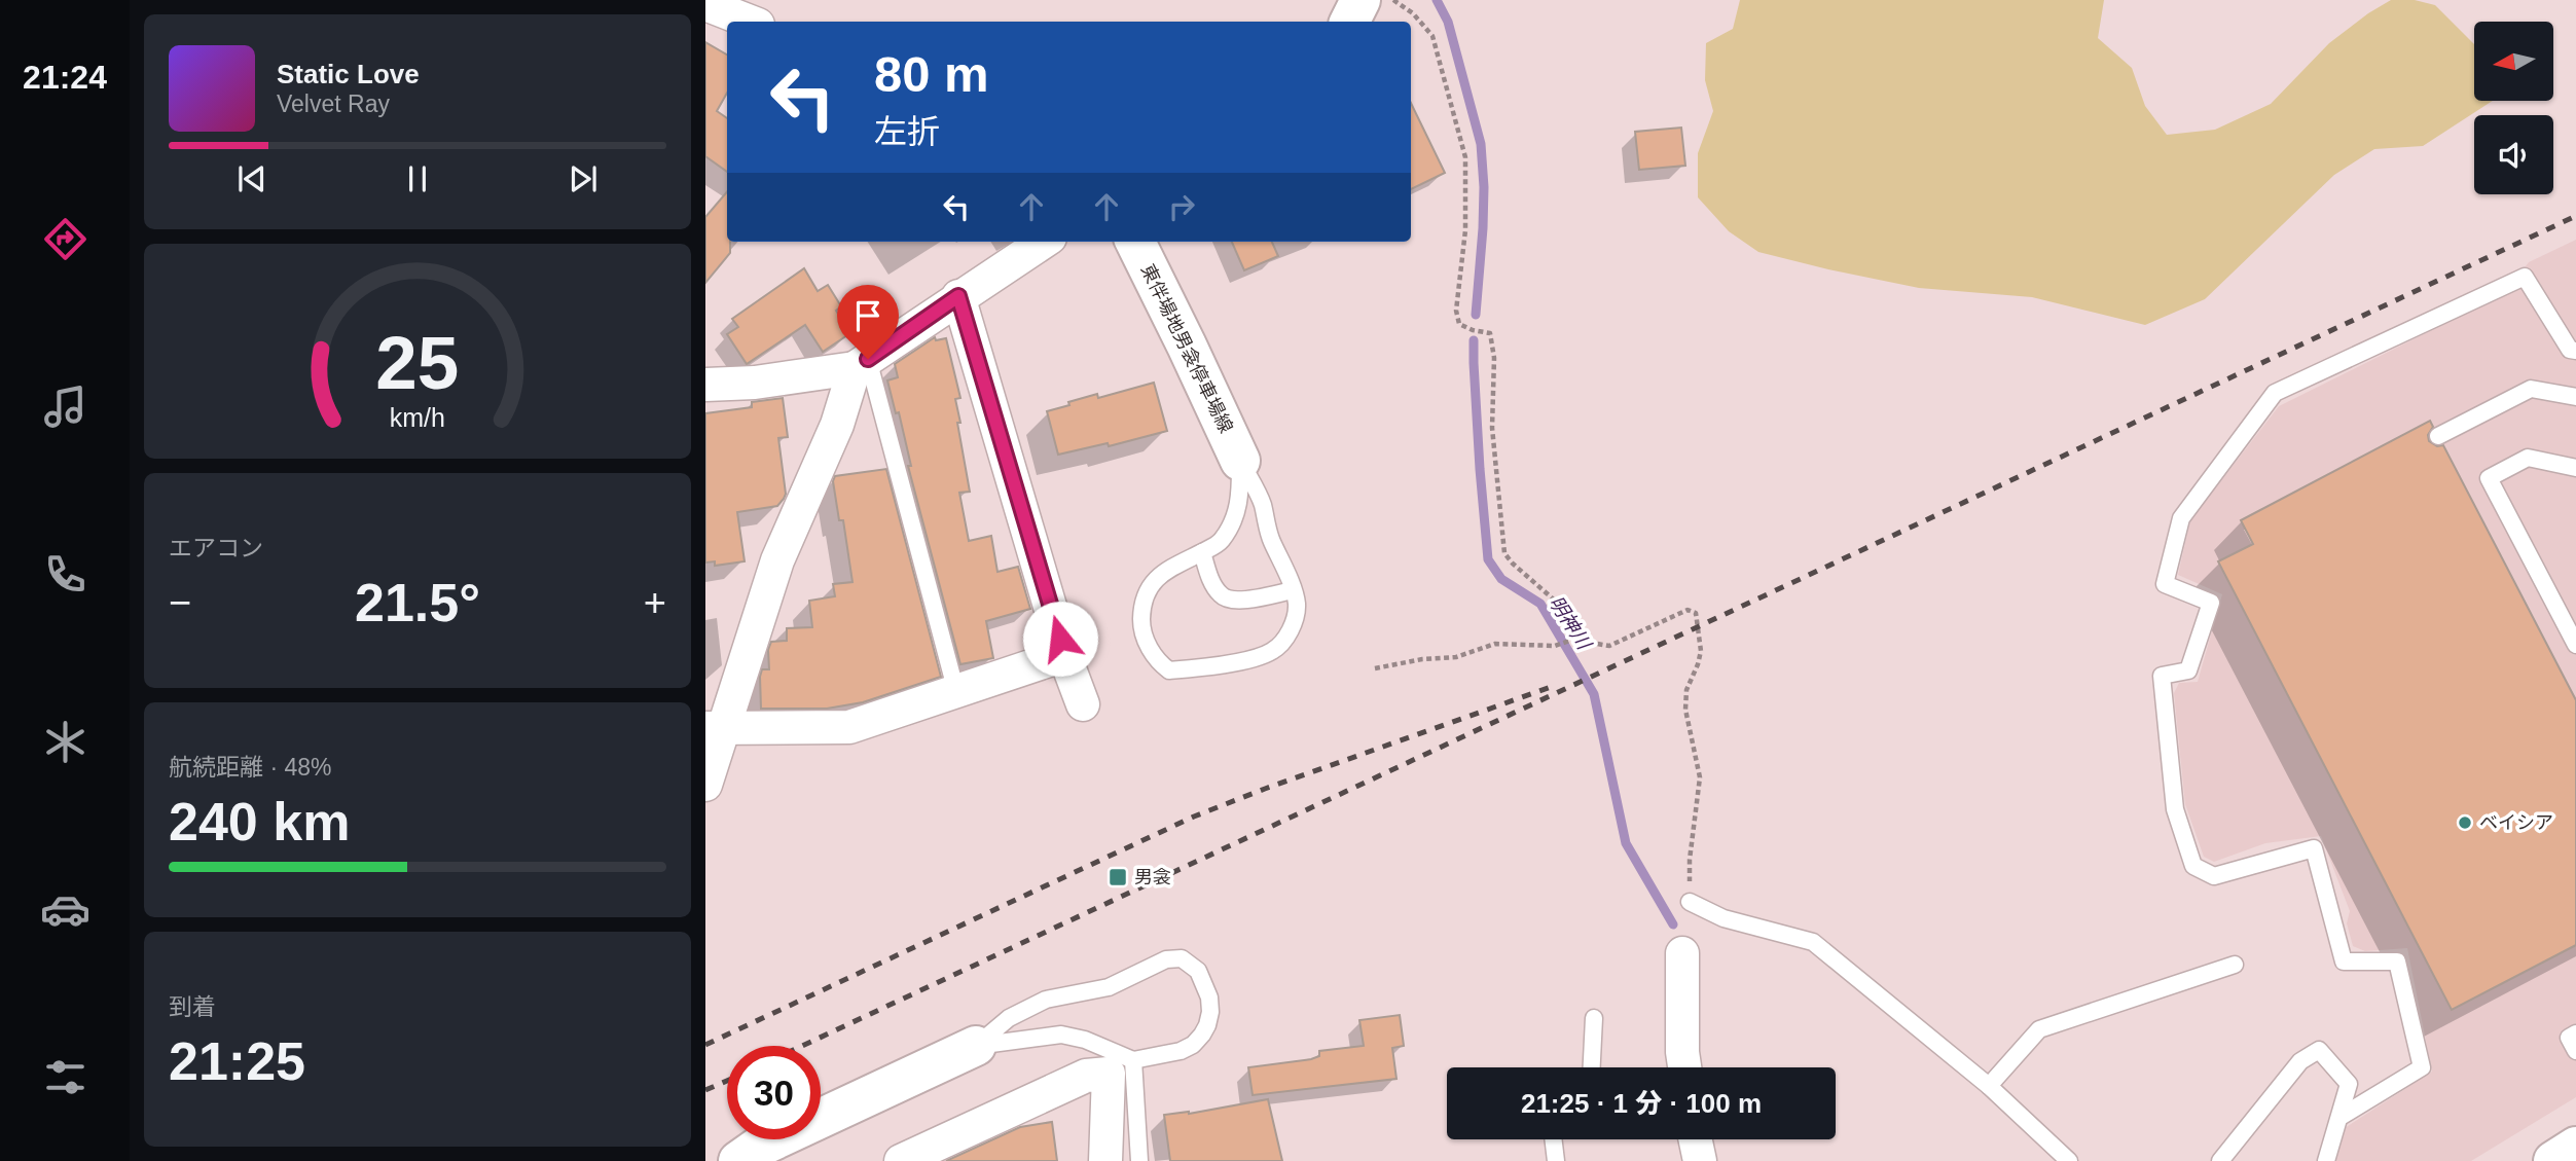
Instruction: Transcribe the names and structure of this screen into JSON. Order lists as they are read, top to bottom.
{
  "streets": {
    "main road": ["東伴場地男衾停車場線"]
  },
  "water": ["明神川"],
  "places": {
    "other": ["ベイシア"],
    "transit": ["男衾"]
  },
  "north": "left",
  "page": {
    "tabs": "21:24",
    "turn": ["80 m", "左折"],
    "song": ["Static Love", "Velvet Ray"],
    "tile": [
      "エアコン",
      ["航続距離 · 48%", "240 km"],
      ["到着", "21:25"]
    ],
    "heat": ["−", "21.5°", "+"],
    "limit": "30",
    "trip": "21:25 · 1 分 · 100 m",
    "gauge": ["25", "km/h"]
  }
}
